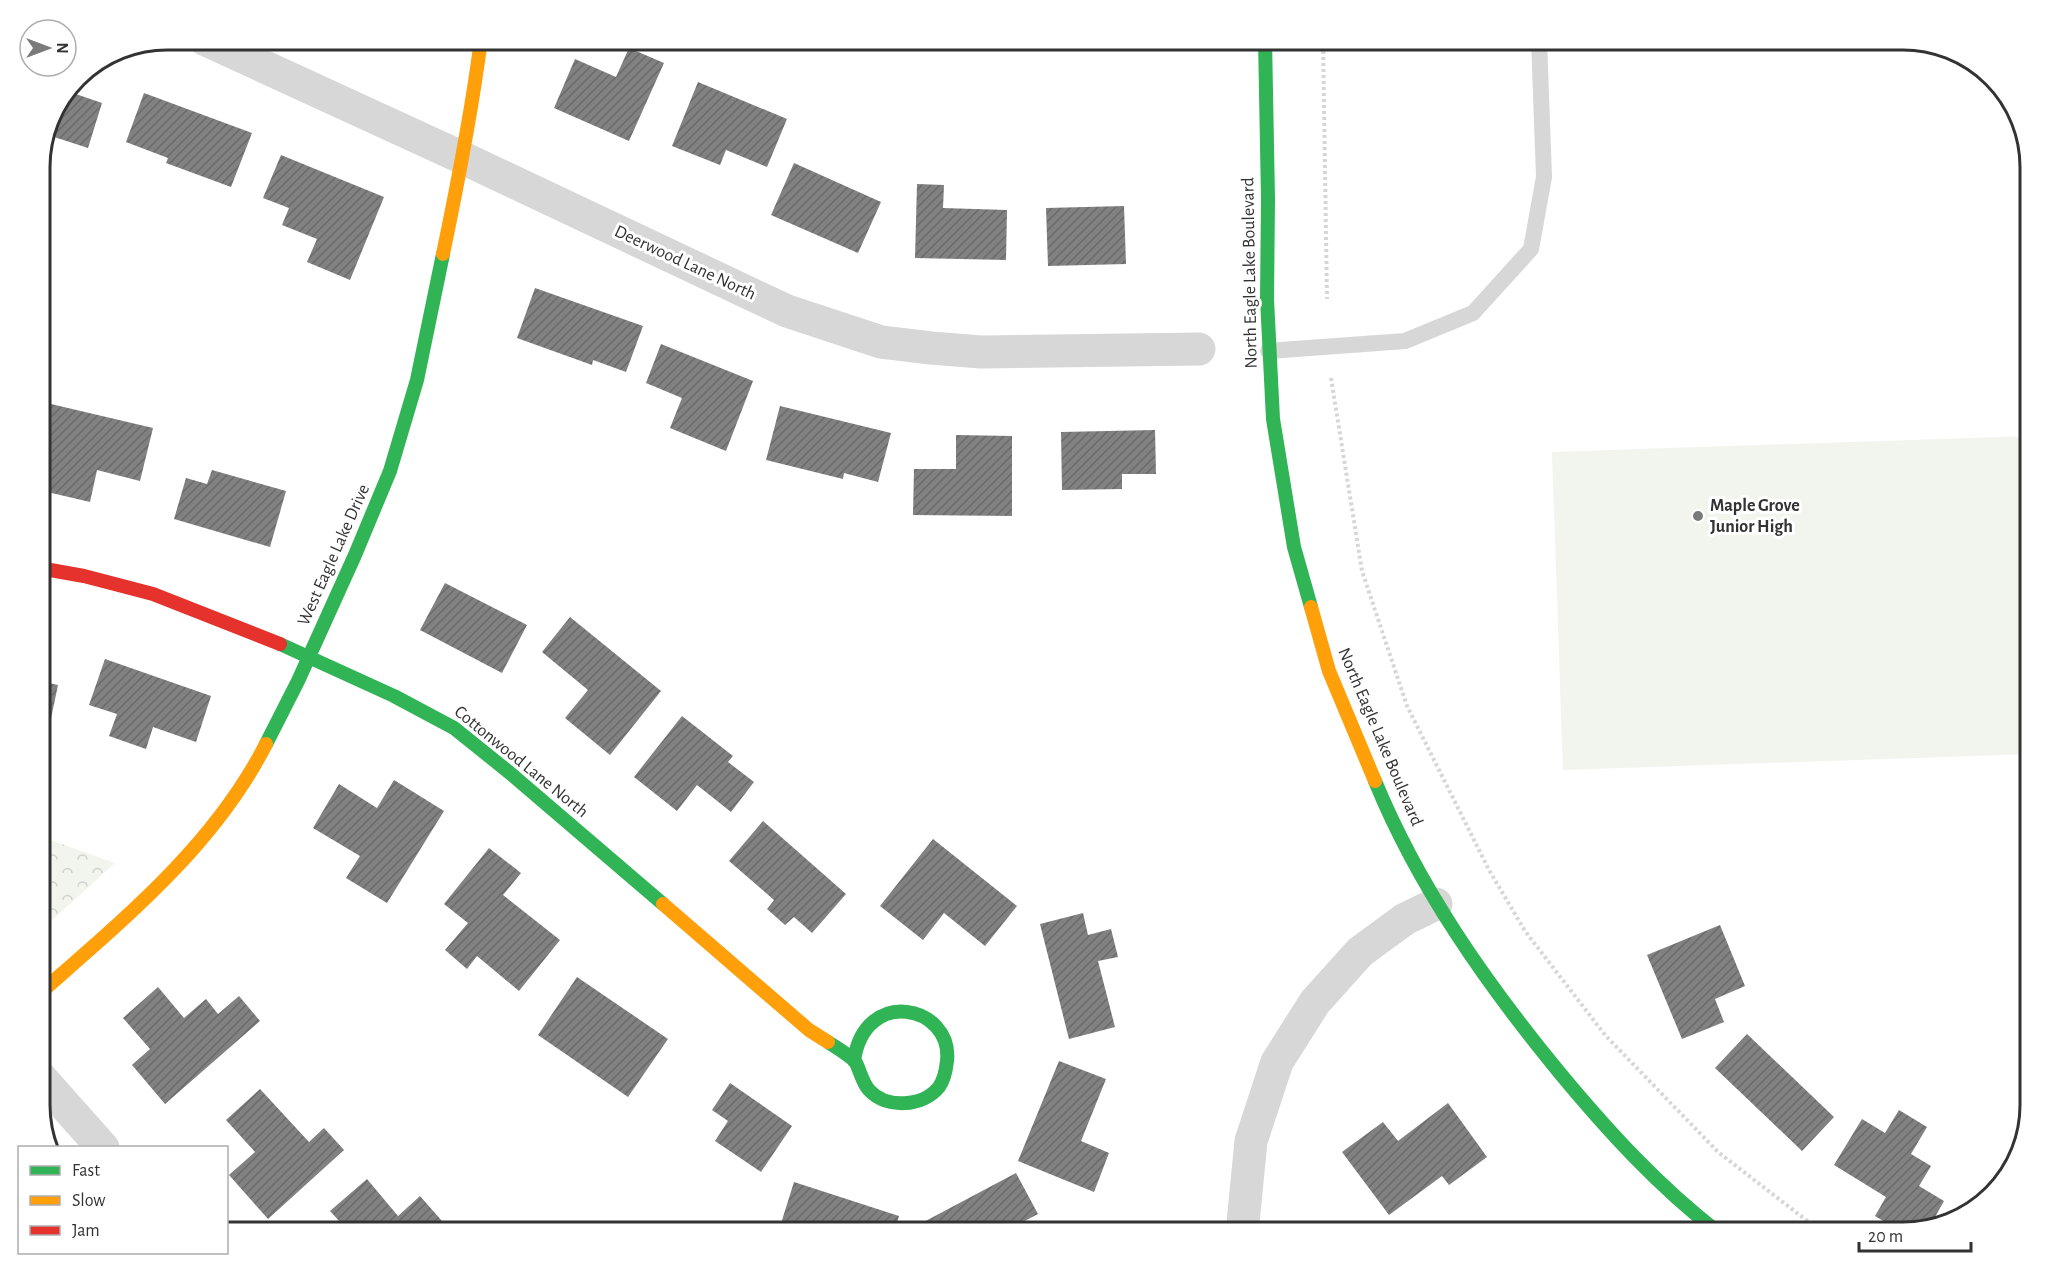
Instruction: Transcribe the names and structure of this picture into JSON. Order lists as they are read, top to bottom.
{
  "streets": {
    "street": [
      "Deerwood Lane North",
      "North Eagle Lake Boulevard",
      "West Eagle Lake Drive",
      "Cottonwood Lane North"
    ]
  },
  "crossings": [
    ["Deerwood Lane North", "West Eagle Lake Drive"],
    ["West Eagle Lake Drive", "Cottonwood Lane North"]
  ],
  "places": ["Maple Grove Junior High"],
  "legend": ["Fast", "Slow", "Jam"],
  "scale_bar": "20 m",
  "north": "right"
}
